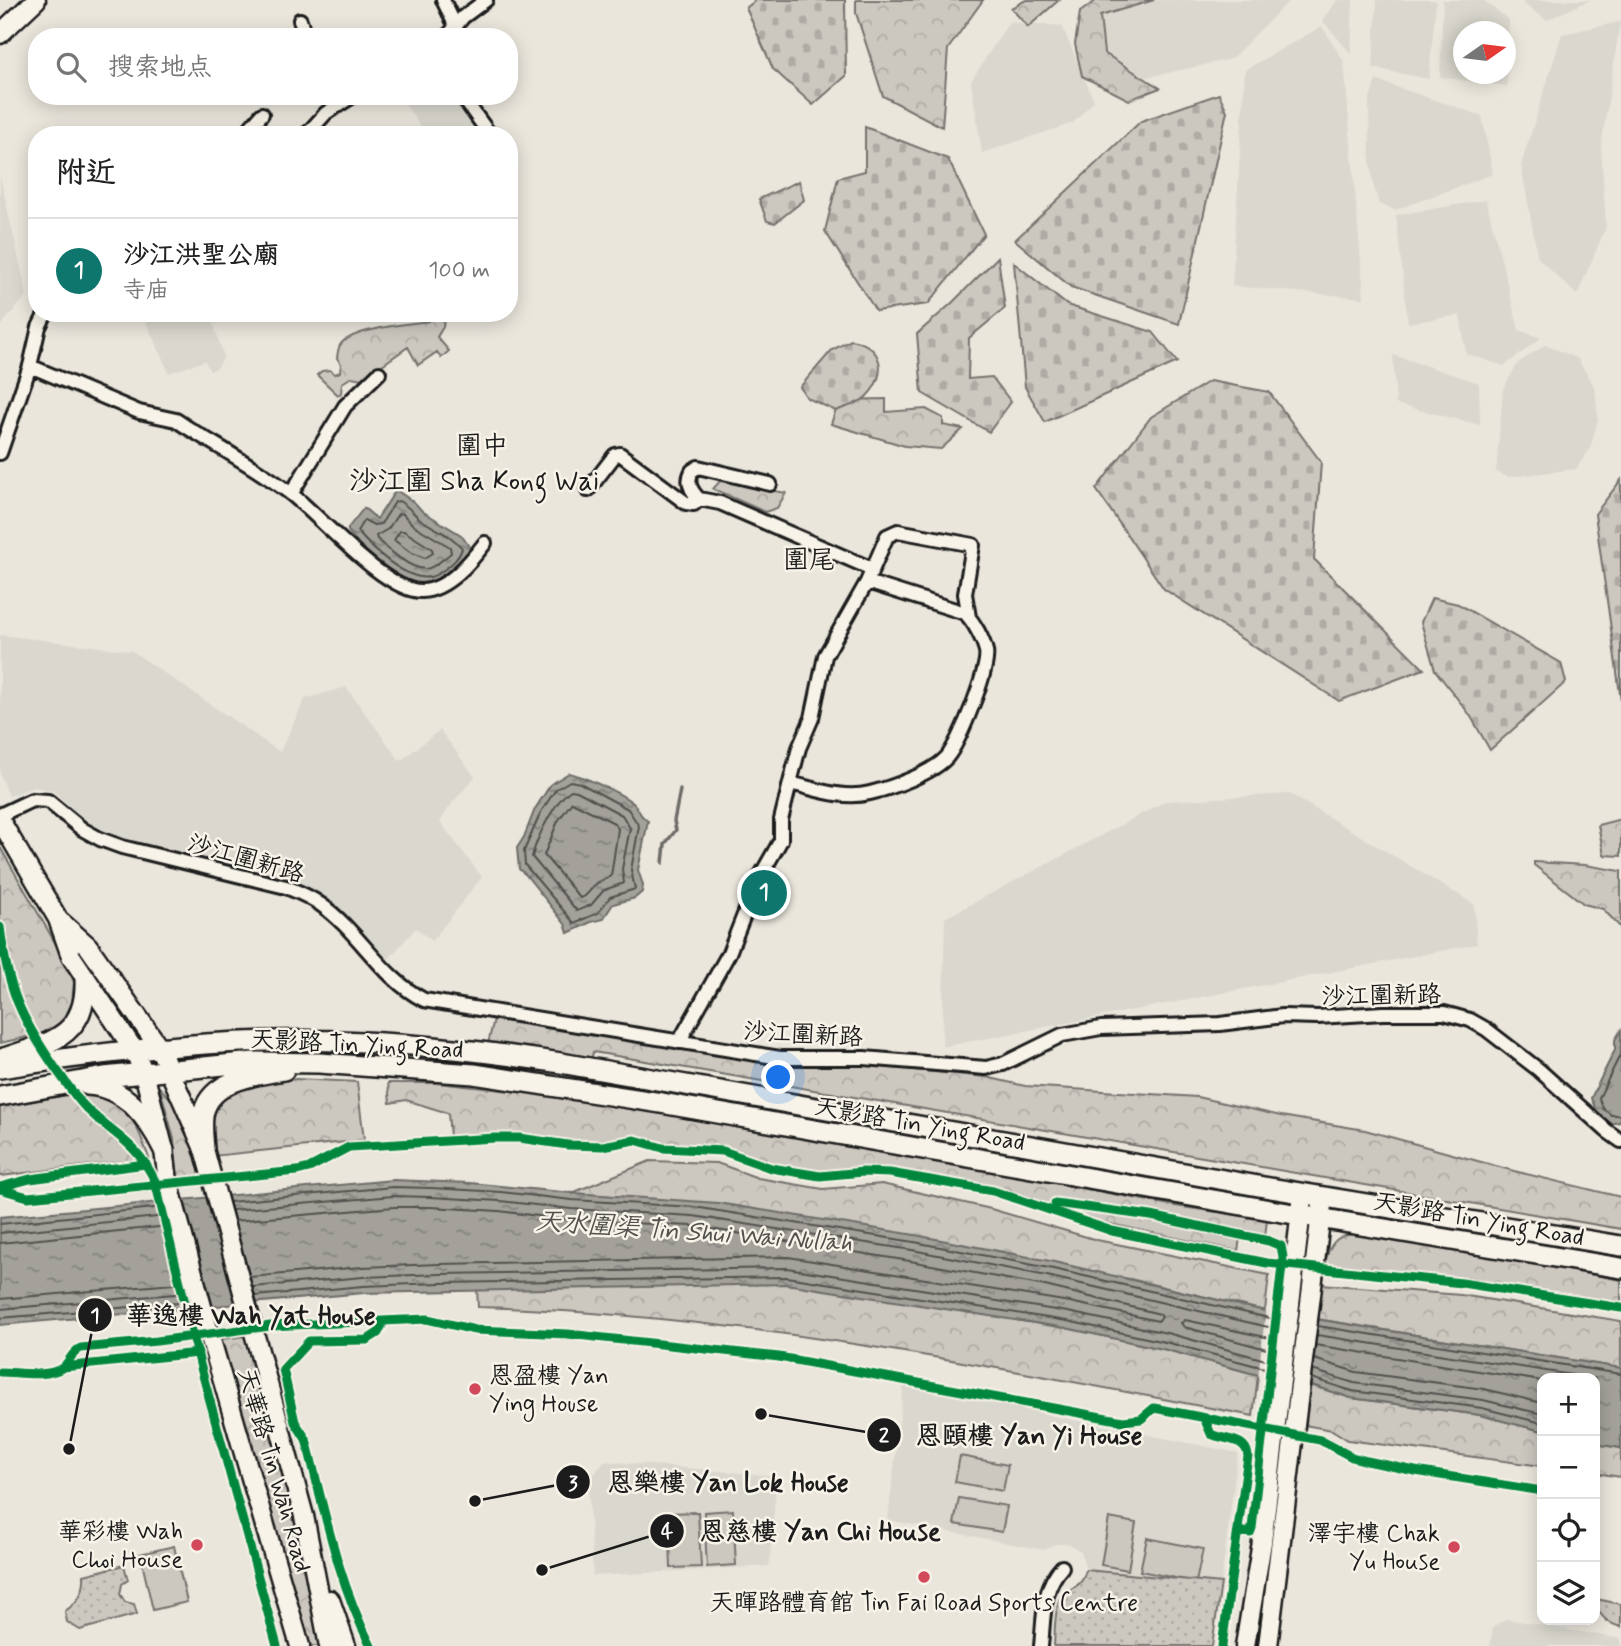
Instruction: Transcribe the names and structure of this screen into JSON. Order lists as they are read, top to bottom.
{
  "streets": {
    "main road": ["天影路 Tin Ying Road", "天華路 Tin Wah Road"],
    "street": ["沙江圍新路"]
  },
  "crossings": [
    ["沙江圍新路", "天華路 Tin Wah Road"],
    ["天影路 Tin Ying Road", "天華路 Tin Wah Road"]
  ],
  "districts": ["圍中", "沙江圍 Sha Kong Wai", "圍尾"],
  "water": ["天水圍渠 Tin Shui Wai Nullah"],
  "places": [
    "恩盈樓 Yan Ying House",
    "恩頤樓 Yan Yi House",
    "華逸樓 Wah Yat House",
    "恩樂樓 Yan Lok House",
    "華彩樓 Wah Choi House",
    "澤宇樓 Chak Yu House",
    "恩慈樓 Yan Chi House",
    "天暉路體育館 Tin Fai Road Sports Centre"
  ],
  "north": "right",
  "page": {
    "search": "搜索地点",
    "heading": "附近",
    "list": [
      {
        "mark": "1",
        "name": "沙江洪聖公廟",
        "note": "寺庙",
        "value": "100 m"
      }
    ],
    "pins": "1",
    "map_buttons": ["+", "−"]
  }
}
